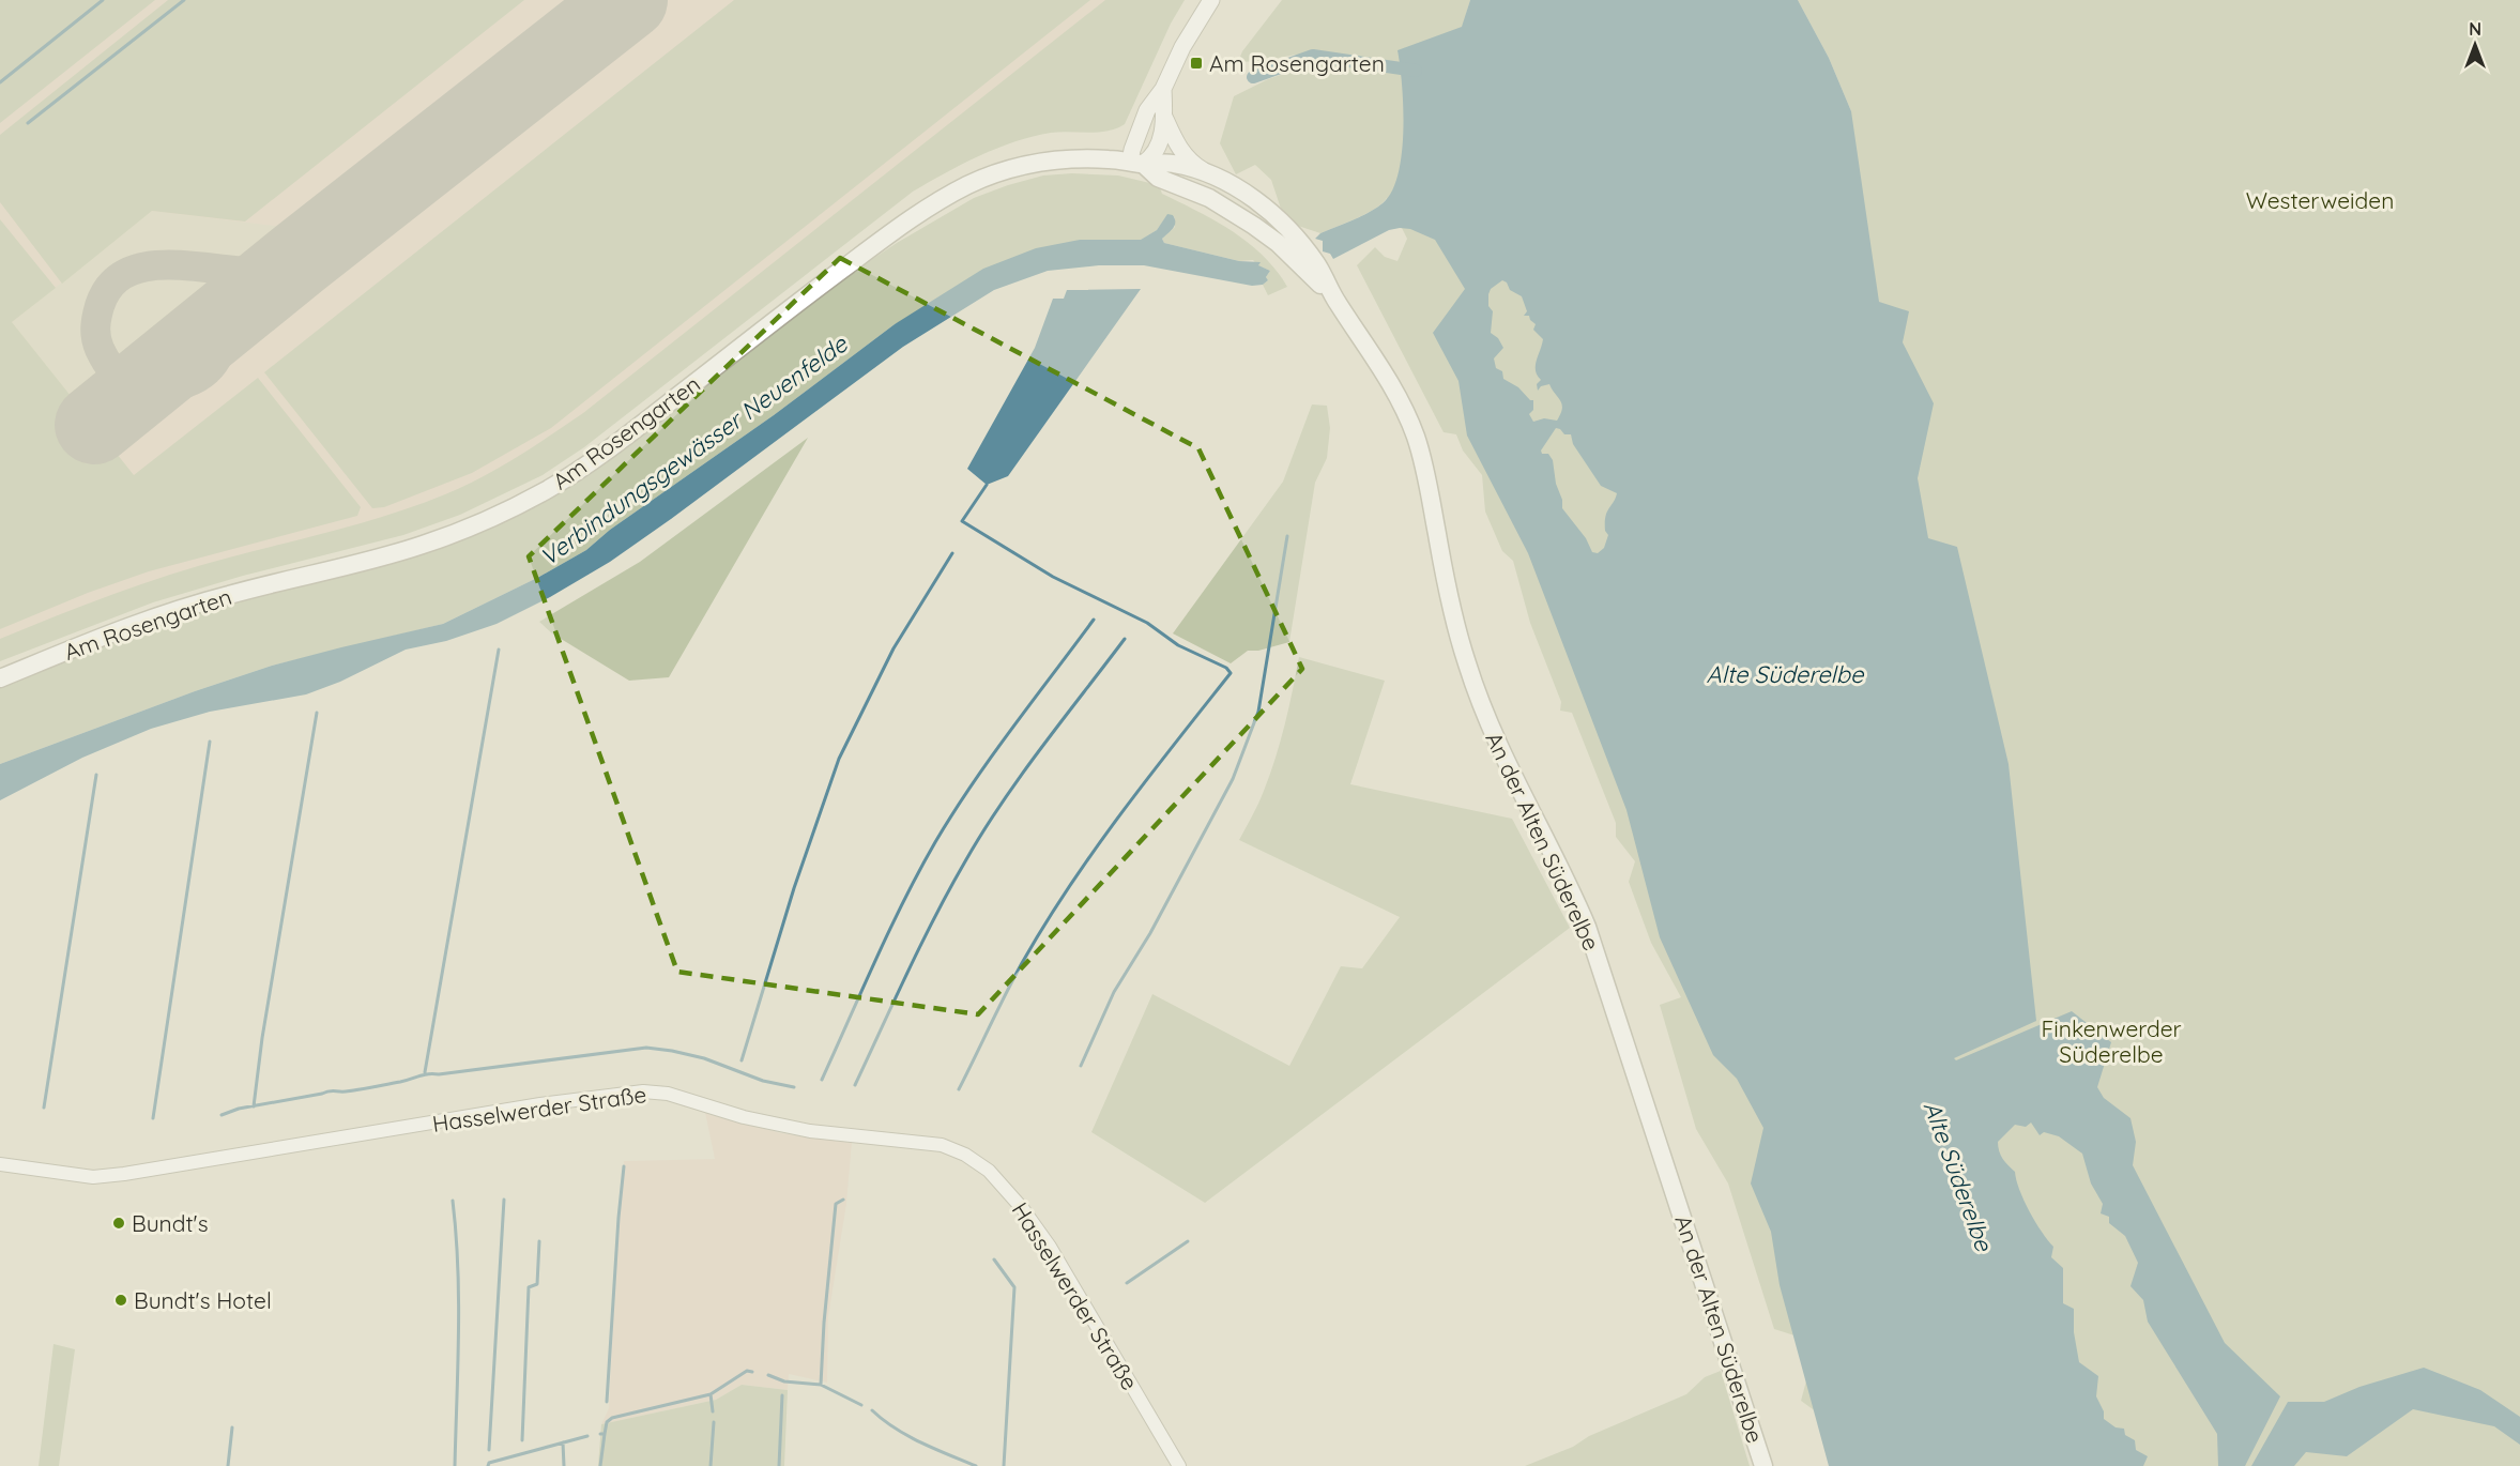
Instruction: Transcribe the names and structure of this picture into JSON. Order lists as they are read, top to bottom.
{
  "streets": {
    "main road": ["Am Rosengarten", "An der Alten Süderelbe"],
    "street": ["Hasselwerder Straße"]
  },
  "crossings": [
    ["Am Rosengarten", "An der Alten Süderelbe"]
  ],
  "water": ["Verbindungsgewässer Neuenfelde", "Alte Süderelbe"],
  "parks": ["Westerweiden", "Finkenwerder Süderelbe"],
  "places": {
    "transit": ["Am Rosengarten"],
    "other": ["Bundt's", "Bundt's Hotel"]
  },
  "north": "top"
}
